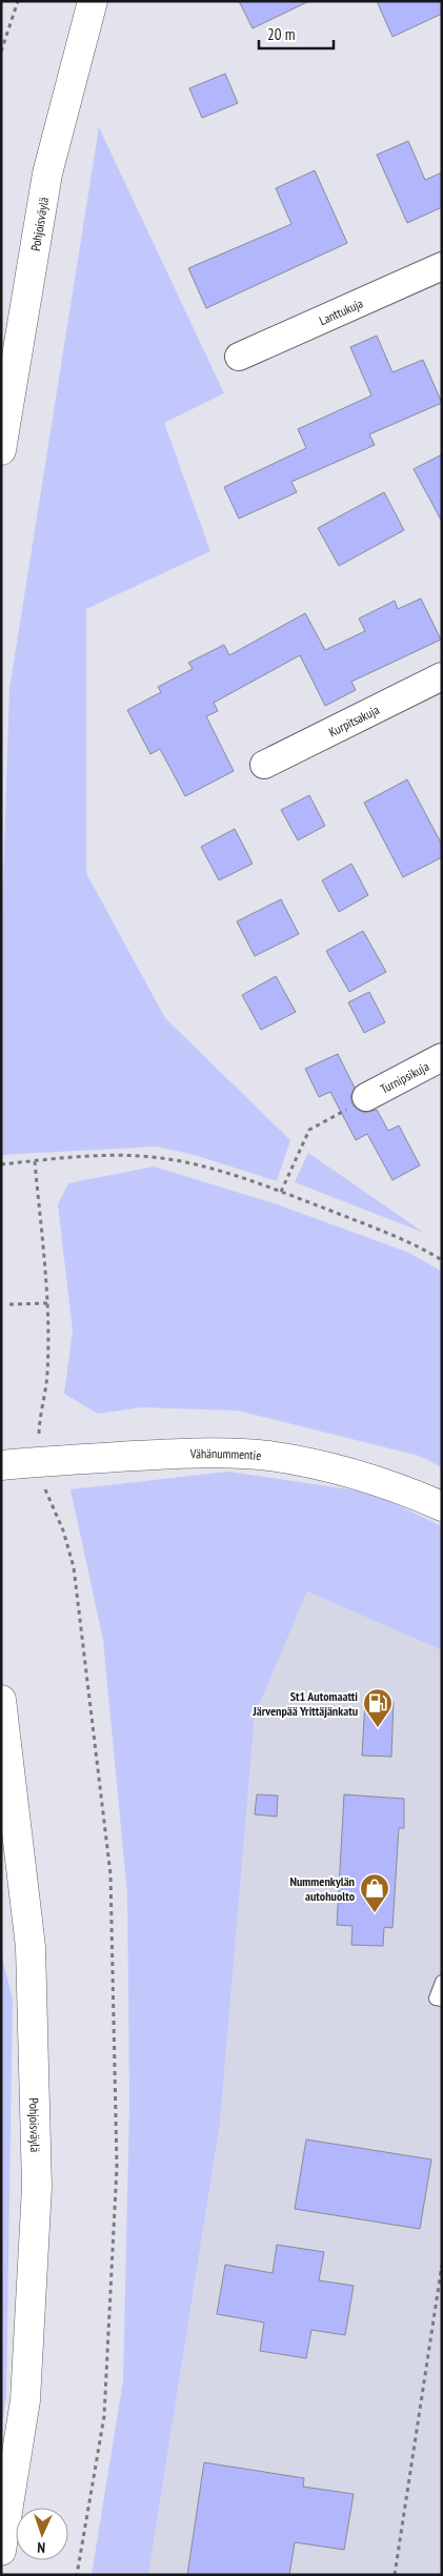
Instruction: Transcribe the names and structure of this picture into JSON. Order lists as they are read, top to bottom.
{
  "streets": {
    "main road": ["Pohjoisväylä", "Vähänummentie"],
    "street": ["Lanttukuja", "Kurpitsakuja", "Turnipsikuja"]
  },
  "places": {
    "fuel station": ["St1 Automaatti Järvenpää Yrittäjänkatu"],
    "shop": ["Nummenkylän autohuolto"]
  },
  "scale_bar": "20 m",
  "north": "bottom"
}
